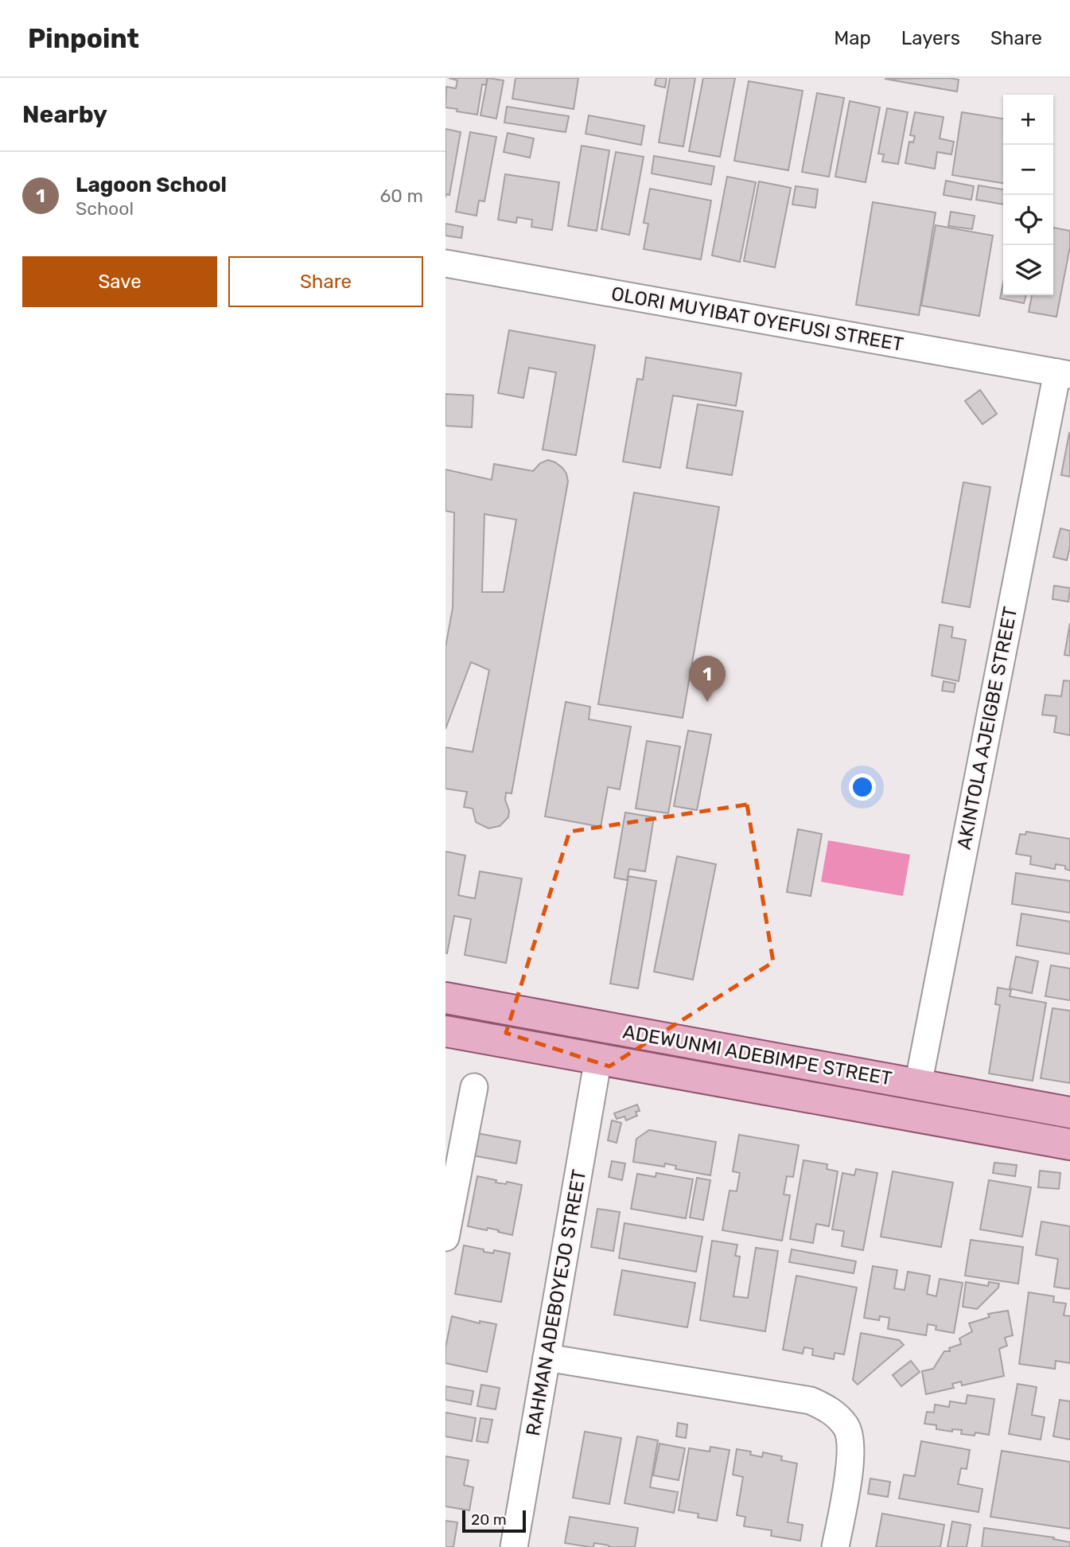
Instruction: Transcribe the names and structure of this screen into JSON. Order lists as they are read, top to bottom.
{
  "streets": {
    "main road": ["ADEWUNMI ADEBIMPE STREET"],
    "street": ["OLORI MUYIBAT OYEFUSI STREET", "AKINTOLA AJEIGBE STREET", "RAHMAN ADEBOYEJO STREET"]
  },
  "crossings": [
    ["OLORI MUYIBAT OYEFUSI STREET", "AKINTOLA AJEIGBE STREET"],
    ["AKINTOLA AJEIGBE STREET", "ADEWUNMI ADEBIMPE STREET"],
    ["ADEWUNMI ADEBIMPE STREET", "RAHMAN ADEBOYEJO STREET"]
  ],
  "scale_bar": "20 m",
  "page": {
    "header": "Pinpoint",
    "nav": ["Map", "Layers", "Share"],
    "heading": "Nearby",
    "map_buttons": ["+", "−"],
    "list": [
      {
        "mark": "1",
        "name": "Lagoon School",
        "note": "School",
        "value": "60 m"
      }
    ],
    "buttons": ["Save", "Share"],
    "pins": "1",
    "scale": "20 m"
  }
}
